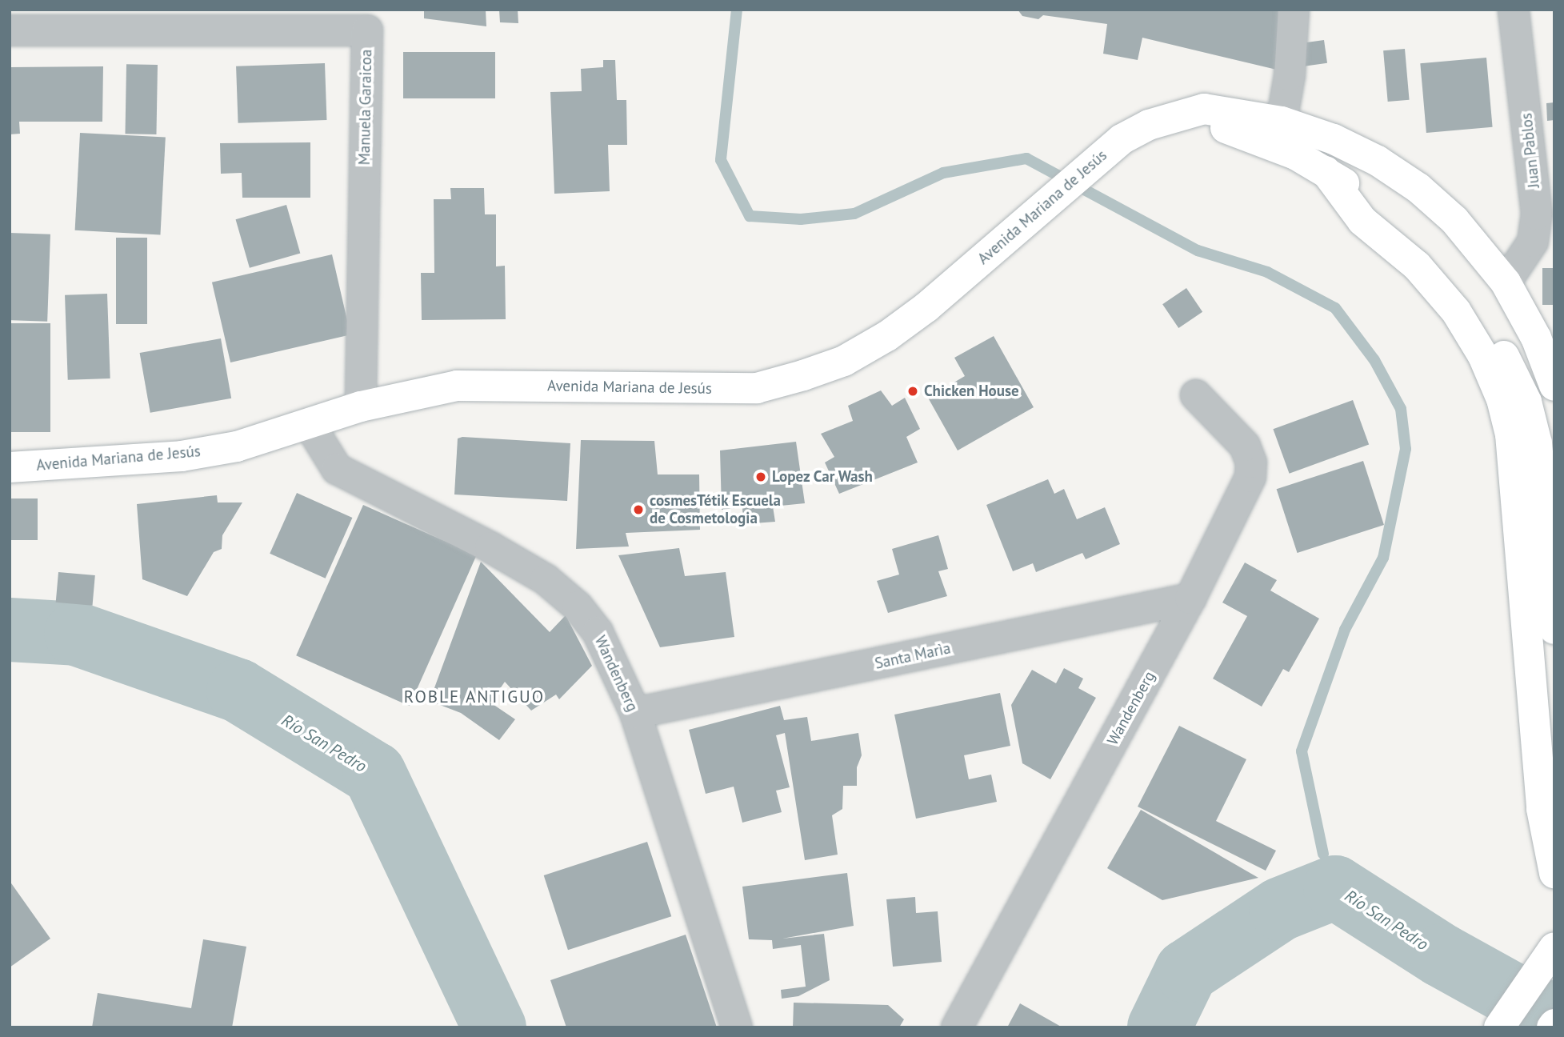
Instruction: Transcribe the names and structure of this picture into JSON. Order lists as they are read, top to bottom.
{
  "streets": {
    "street": [
      "Manuela Garaicoa",
      "Juan Pablos",
      "Avenida Mariana de Jesús",
      "Santa Marìa",
      "Wandenberg"
    ]
  },
  "crossings": [
    ["Manuela Garaicoa", "Avenida Mariana de Jesús"],
    ["Juan Pablos", "Avenida Mariana de Jesús"],
    ["Avenida Mariana de Jesús", "Wandenberg"],
    ["Santa Marìa", "Wandenberg"]
  ],
  "districts": ["ROBLE ANTIGUO"],
  "water": ["Río San Pedro"],
  "places": ["Chicken House", "Lopez Car Wash", "cosmesTétik Escuela de Cosmetologia"]
}
